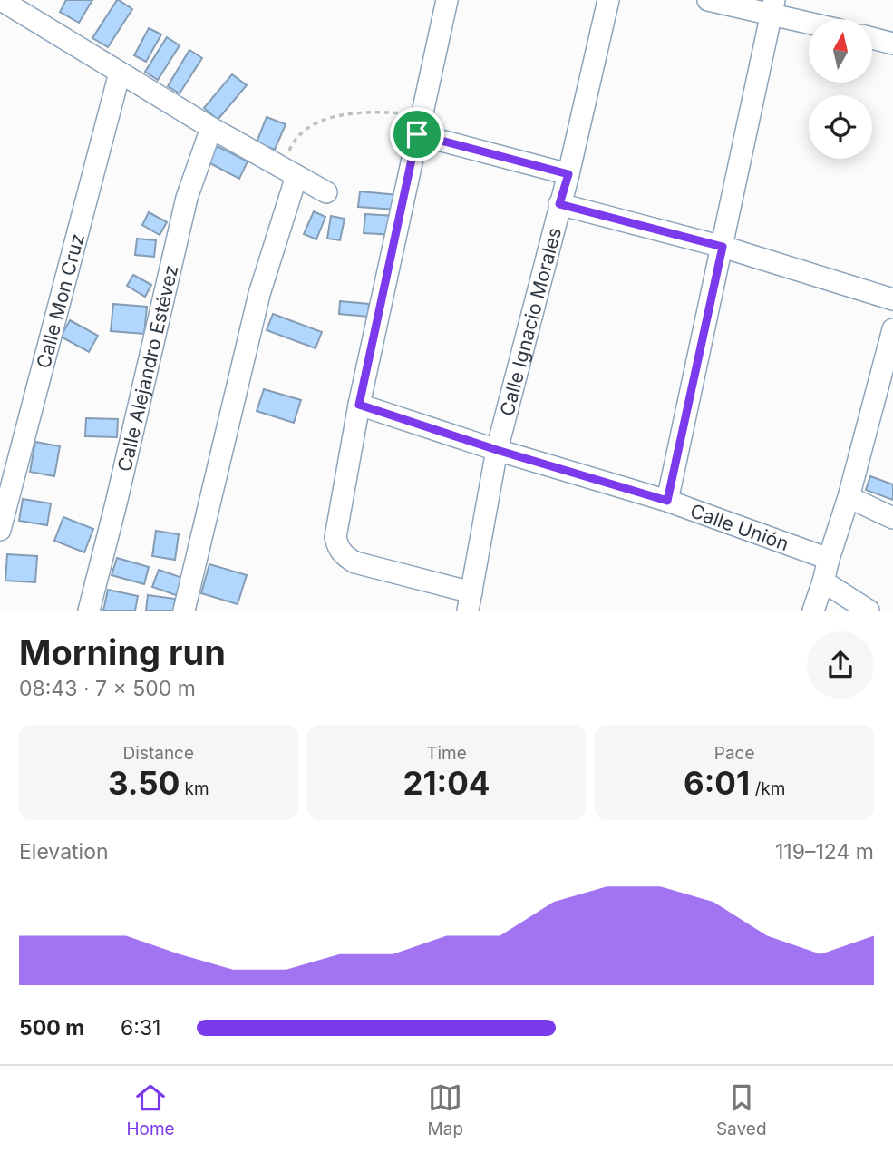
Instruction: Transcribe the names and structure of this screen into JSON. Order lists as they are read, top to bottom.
{
  "streets": {
    "street": [
      "Calle Mon Cruz",
      "Calle Ignacio Morales",
      "Calle Alejandro Estévez",
      "Calle Unión"
    ]
  },
  "crossings": [
    ["Calle Ignacio Morales", "Calle Unión"]
  ],
  "north": "top",
  "page": {
    "heading": ["Morning run", "08:43 · 7 × 500 m"],
    "stats": [
      ["Distance", "3.50 km"],
      ["Time", "21:04"],
      ["Pace", "6:01 /km"]
    ],
    "chart": ["Elevation", "119–124 m"],
    "list": [
      {
        "name": "500 m",
        "note": "6:31"
      }
    ],
    "tabs": ["Home", "Map", "Saved"]
  }
}
